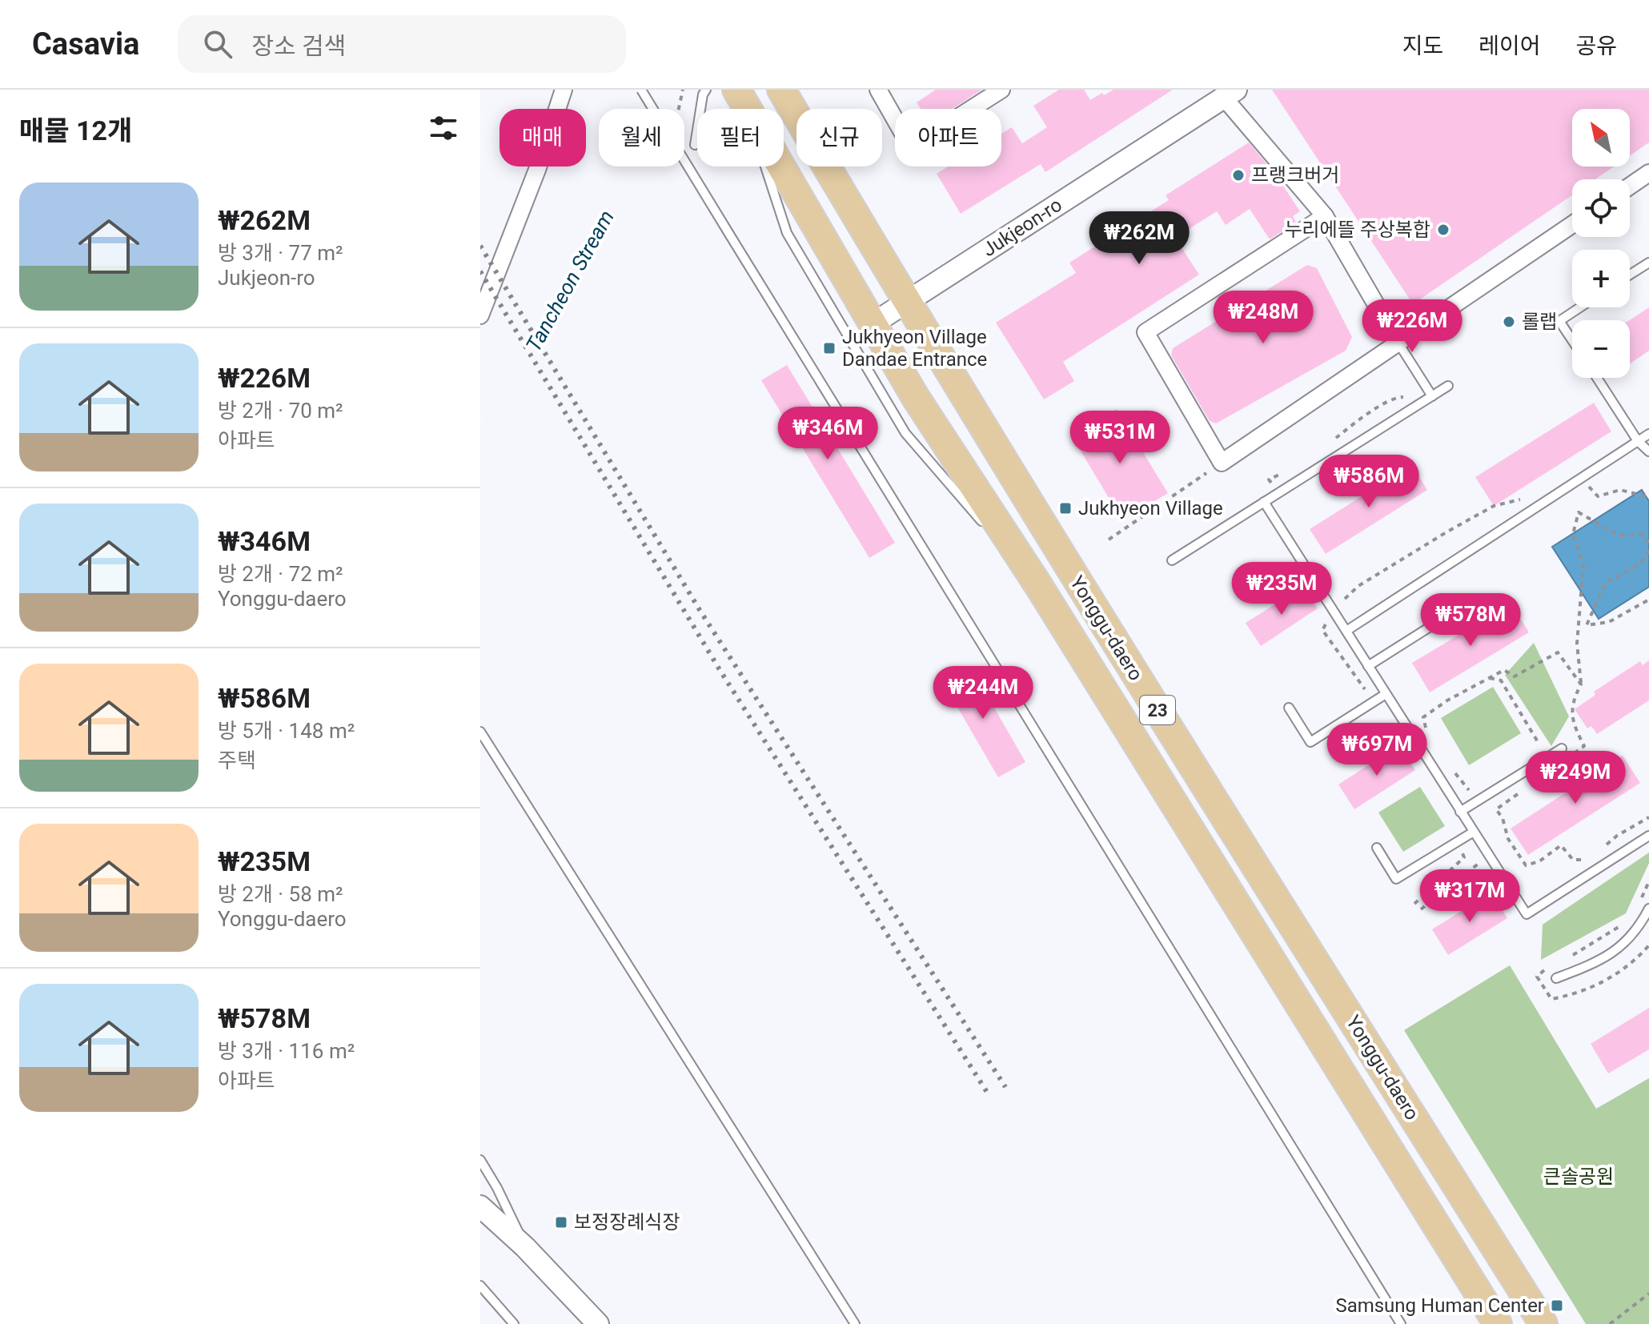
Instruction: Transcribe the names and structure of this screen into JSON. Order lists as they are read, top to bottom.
{
  "streets": {
    "main road": ["Yonggu-daero", "23"],
    "street": ["Jukjeon-ro"]
  },
  "crossings": [
    ["Jukjeon-ro", "Yonggu-daero"]
  ],
  "water": ["Tancheon Stream"],
  "parks": ["큰솔공원"],
  "places": {
    "other": ["프랭크버거", "누리에뜰 주상복합", "롤랩"],
    "transit": [
      "Jukhyeon Village Dandae Entrance",
      "Jukhyeon Village",
      "보정장례식장",
      "Samsung Human Center"
    ]
  },
  "north": "top left",
  "page": {
    "header": "Casavia",
    "search": "장소 검색",
    "nav": ["지도", "레이어", "공유"],
    "heading": "매물 12개",
    "map_buttons": ["+", "−"],
    "chip": [
      "매매",
      "월세",
      "필터",
      "신규",
      "아파트"
    ],
    "list": [
      {
        "name": "₩262M",
        "note": "방 3개 · 77 m² · Jukjeon-ro"
      },
      {
        "name": "₩226M",
        "note": "방 2개 · 70 m² · 아파트"
      },
      {
        "name": "₩346M",
        "note": "방 2개 · 72 m² · Yonggu-daero"
      },
      {
        "name": "₩586M",
        "note": "방 5개 · 148 m² · 주택"
      },
      {
        "name": "₩235M",
        "note": "방 2개 · 58 m² · Yonggu-daero"
      },
      {
        "name": "₩578M",
        "note": "방 3개 · 116 m² · 아파트"
      }
    ],
    "price": [
      "₩262M",
      "₩248M",
      "₩226M",
      "₩346M",
      "₩531M",
      "₩586M",
      "₩235M",
      "₩578M",
      "₩244M",
      "₩697M",
      "₩249M",
      "₩317M"
    ]
  }
}
